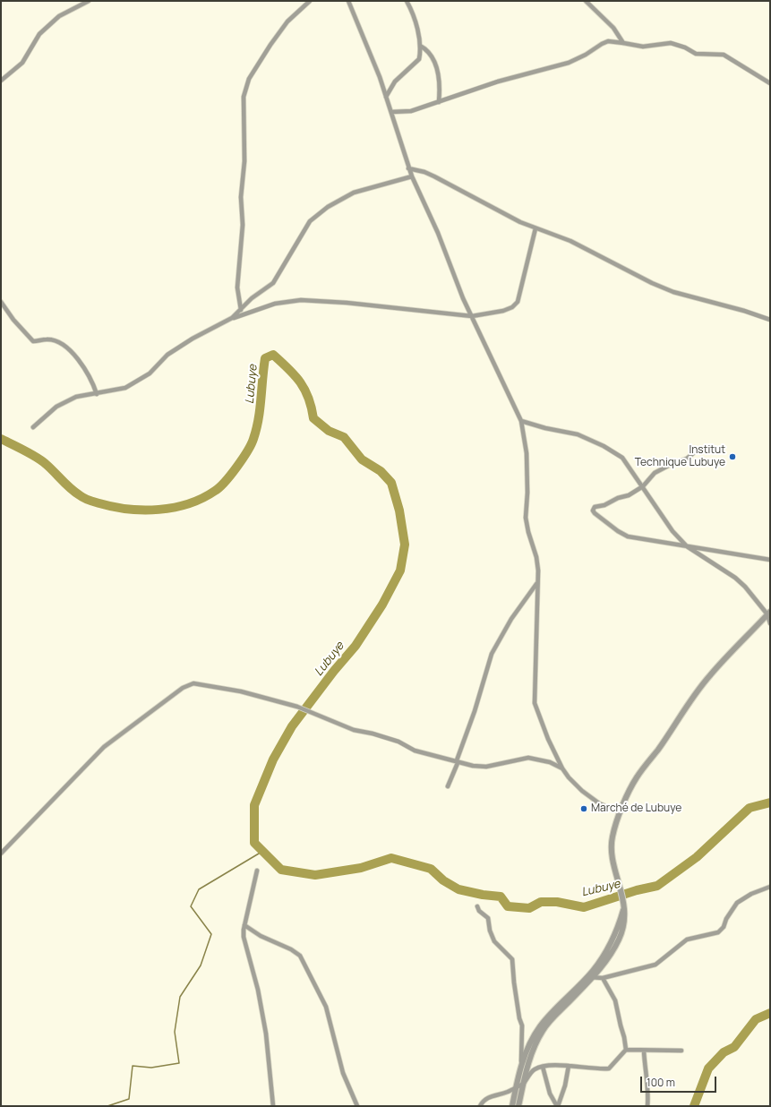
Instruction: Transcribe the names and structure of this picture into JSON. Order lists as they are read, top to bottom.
{
  "water": ["Lubuye"],
  "places": ["Institut Technique Lubuye", "Marché de Lubuye"],
  "scale_bar": "100 m"
}
